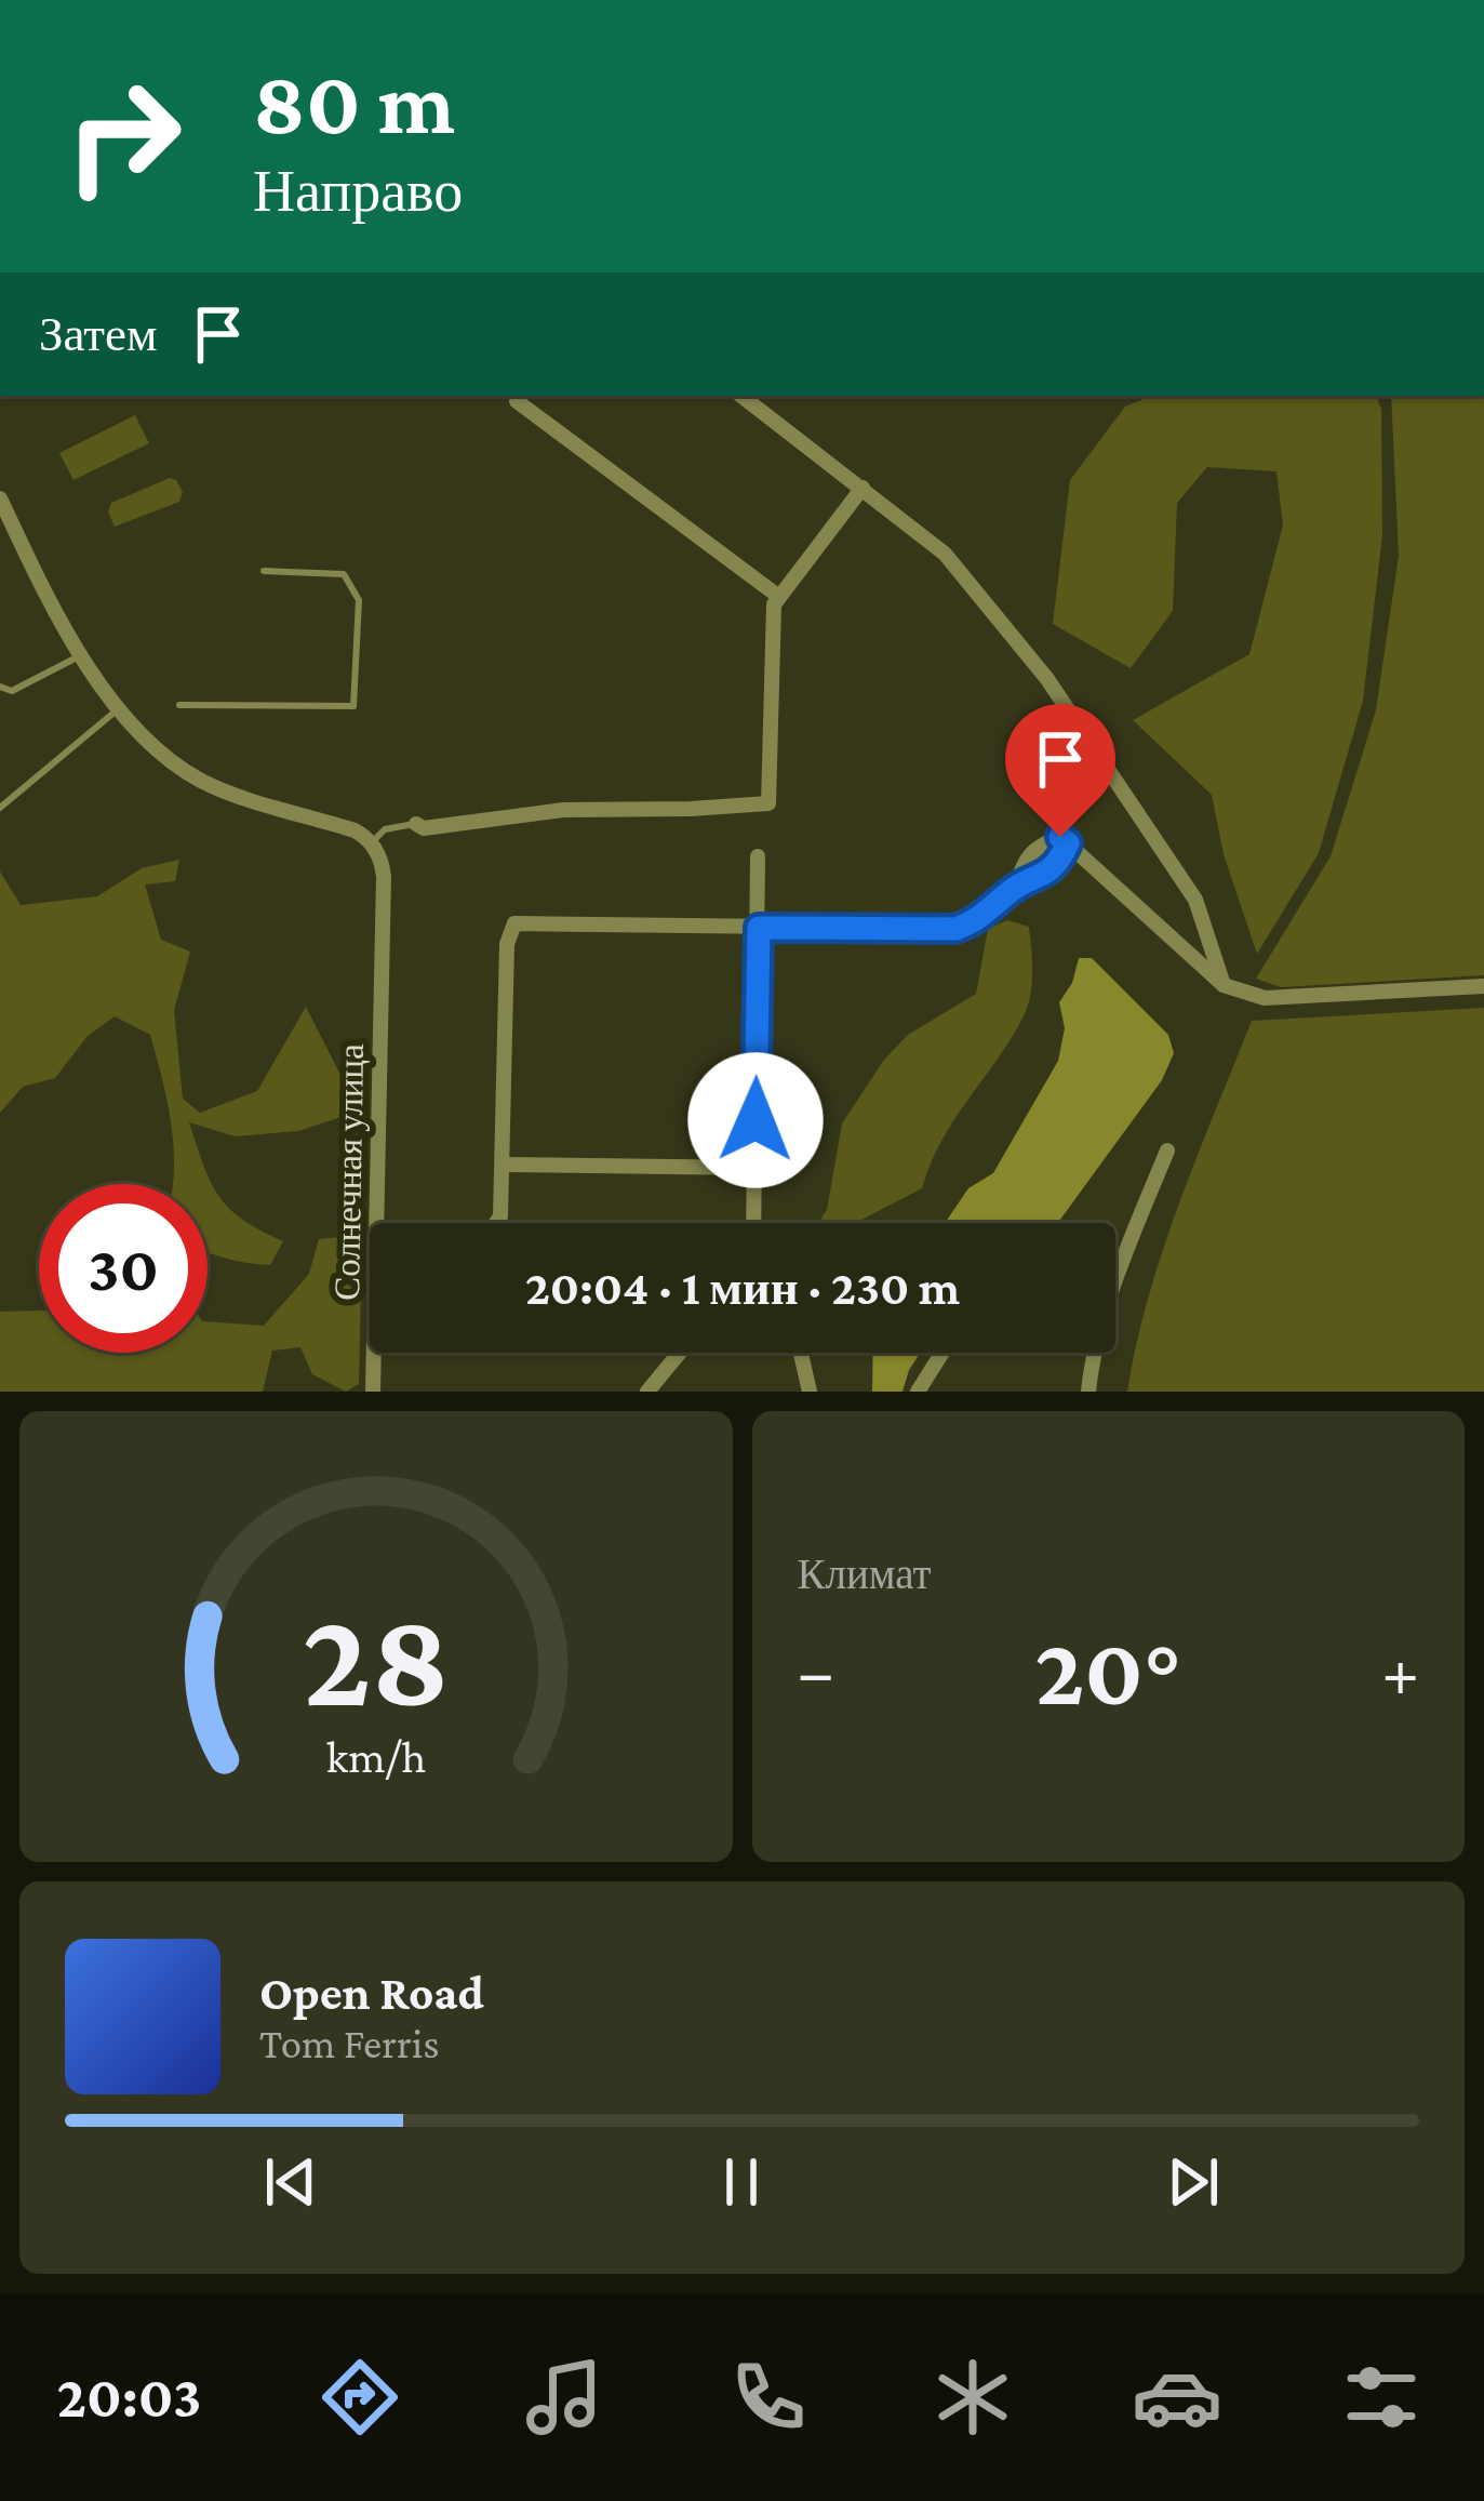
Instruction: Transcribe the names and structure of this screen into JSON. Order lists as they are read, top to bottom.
{
  "streets": {
    "street": ["Солнечная улица"]
  },
  "page": {
    "turn": ["80 m", "Направо"],
    "then": "Затем",
    "limit": "30",
    "trip": "20:04 · 1 мин · 230 m",
    "tile": "Климат",
    "heat": ["−", "20°", "+"],
    "song": ["Open Road", "Tom Ferris"],
    "tabs": "20:03",
    "gauge": ["28", "km/h"]
  }
}
